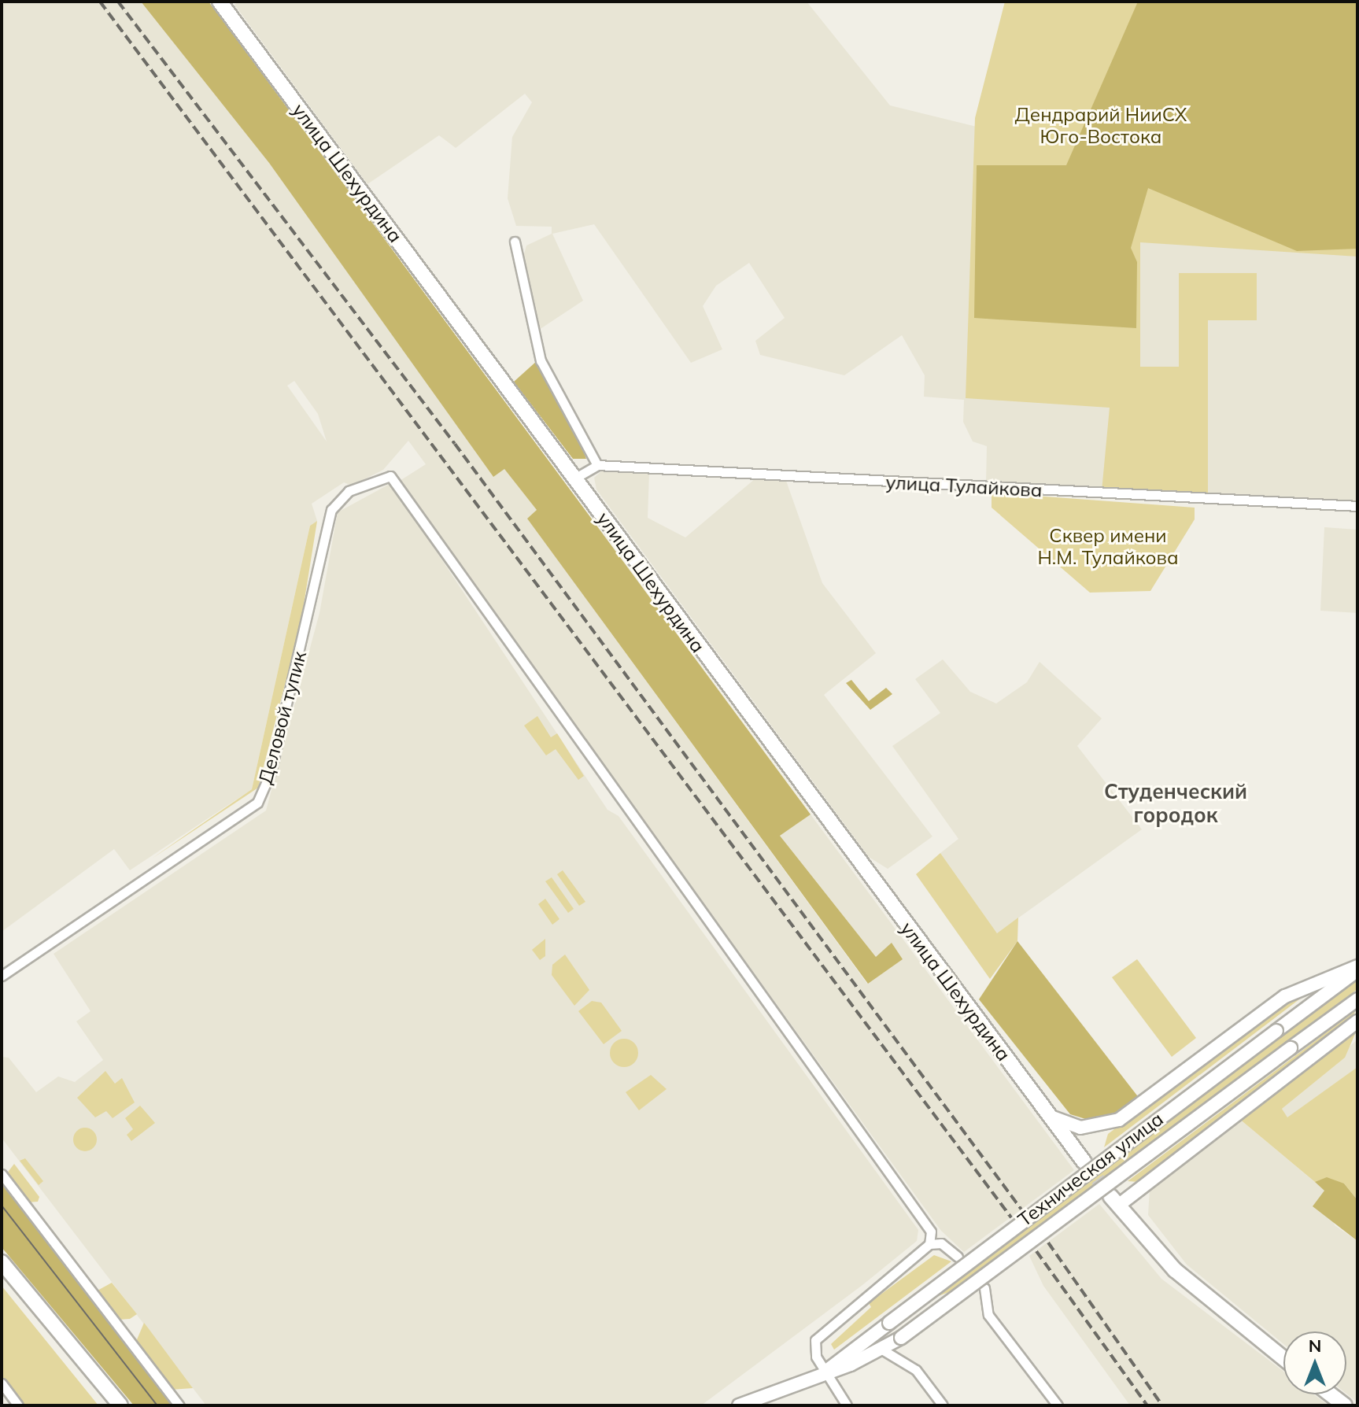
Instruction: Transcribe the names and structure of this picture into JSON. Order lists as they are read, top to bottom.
{
  "streets": {
    "main road": ["улица Шехурдина", "Техническая улица"],
    "street": ["улица Тулайкова", "Деловой тупик"]
  },
  "districts": ["Студенческий городок"],
  "parks": ["Дендрарий НииСХ Юго-Востока", "Сквер имени Н.М. Тулайкова"],
  "north": "top"
}
